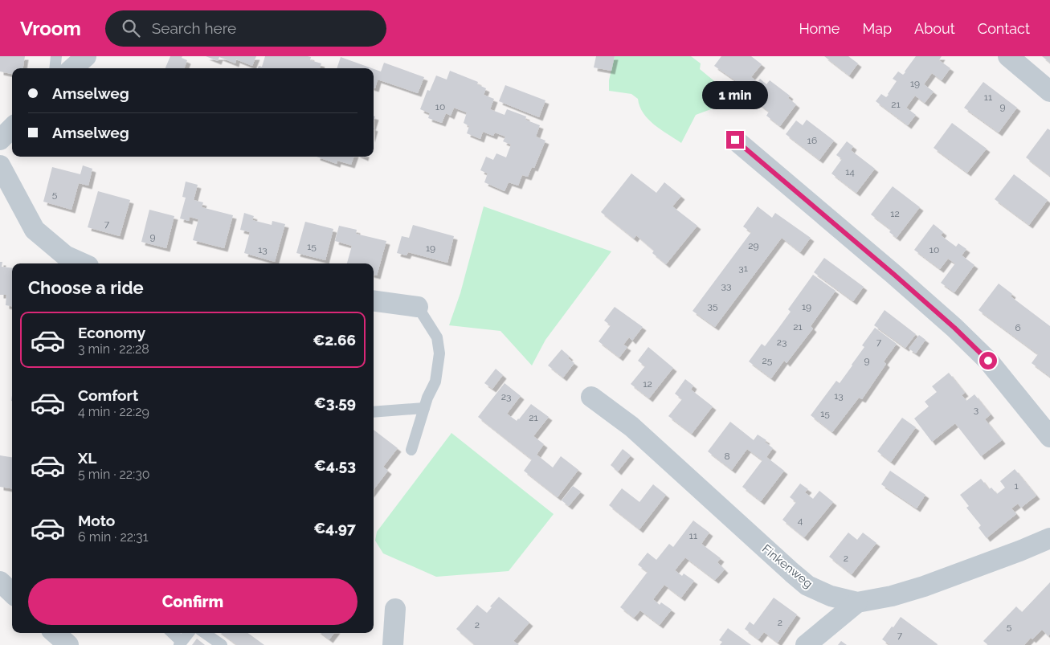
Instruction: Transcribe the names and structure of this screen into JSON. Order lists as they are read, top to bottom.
{
  "streets": {
    "street": ["Finkenweg"]
  },
  "house_numbers": [
    "19",
    "11",
    "21",
    "10",
    "9",
    "16",
    "14",
    "5",
    "12",
    "7",
    "9",
    "29",
    "15",
    "19",
    "13",
    "10",
    "31",
    "33",
    "35",
    "19",
    "21",
    "6",
    "23",
    "7",
    "25",
    "9",
    "12",
    "13",
    "23",
    "3",
    "15",
    "21",
    "8",
    "1",
    "4",
    "11",
    "2",
    "2",
    "2",
    "5",
    "7"
  ],
  "page": {
    "header": "Vroom",
    "search": "Search here",
    "nav": [
      "Home",
      "Map",
      "About",
      "Contact"
    ],
    "banner": ["Amselweg", "Amselweg"],
    "bubble": "1 min",
    "heading": "Choose a ride",
    "list": [
      {
        "name": "Economy",
        "note": "3 min · 22:28",
        "value": "€2.66"
      },
      {
        "name": "Comfort",
        "note": "4 min · 22:29",
        "value": "€3.59"
      },
      {
        "name": "XL",
        "note": "5 min · 22:30",
        "value": "€4.53"
      },
      {
        "name": "Moto",
        "note": "6 min · 22:31",
        "value": "€4.97"
      }
    ],
    "buttons": "Confirm"
  }
}
